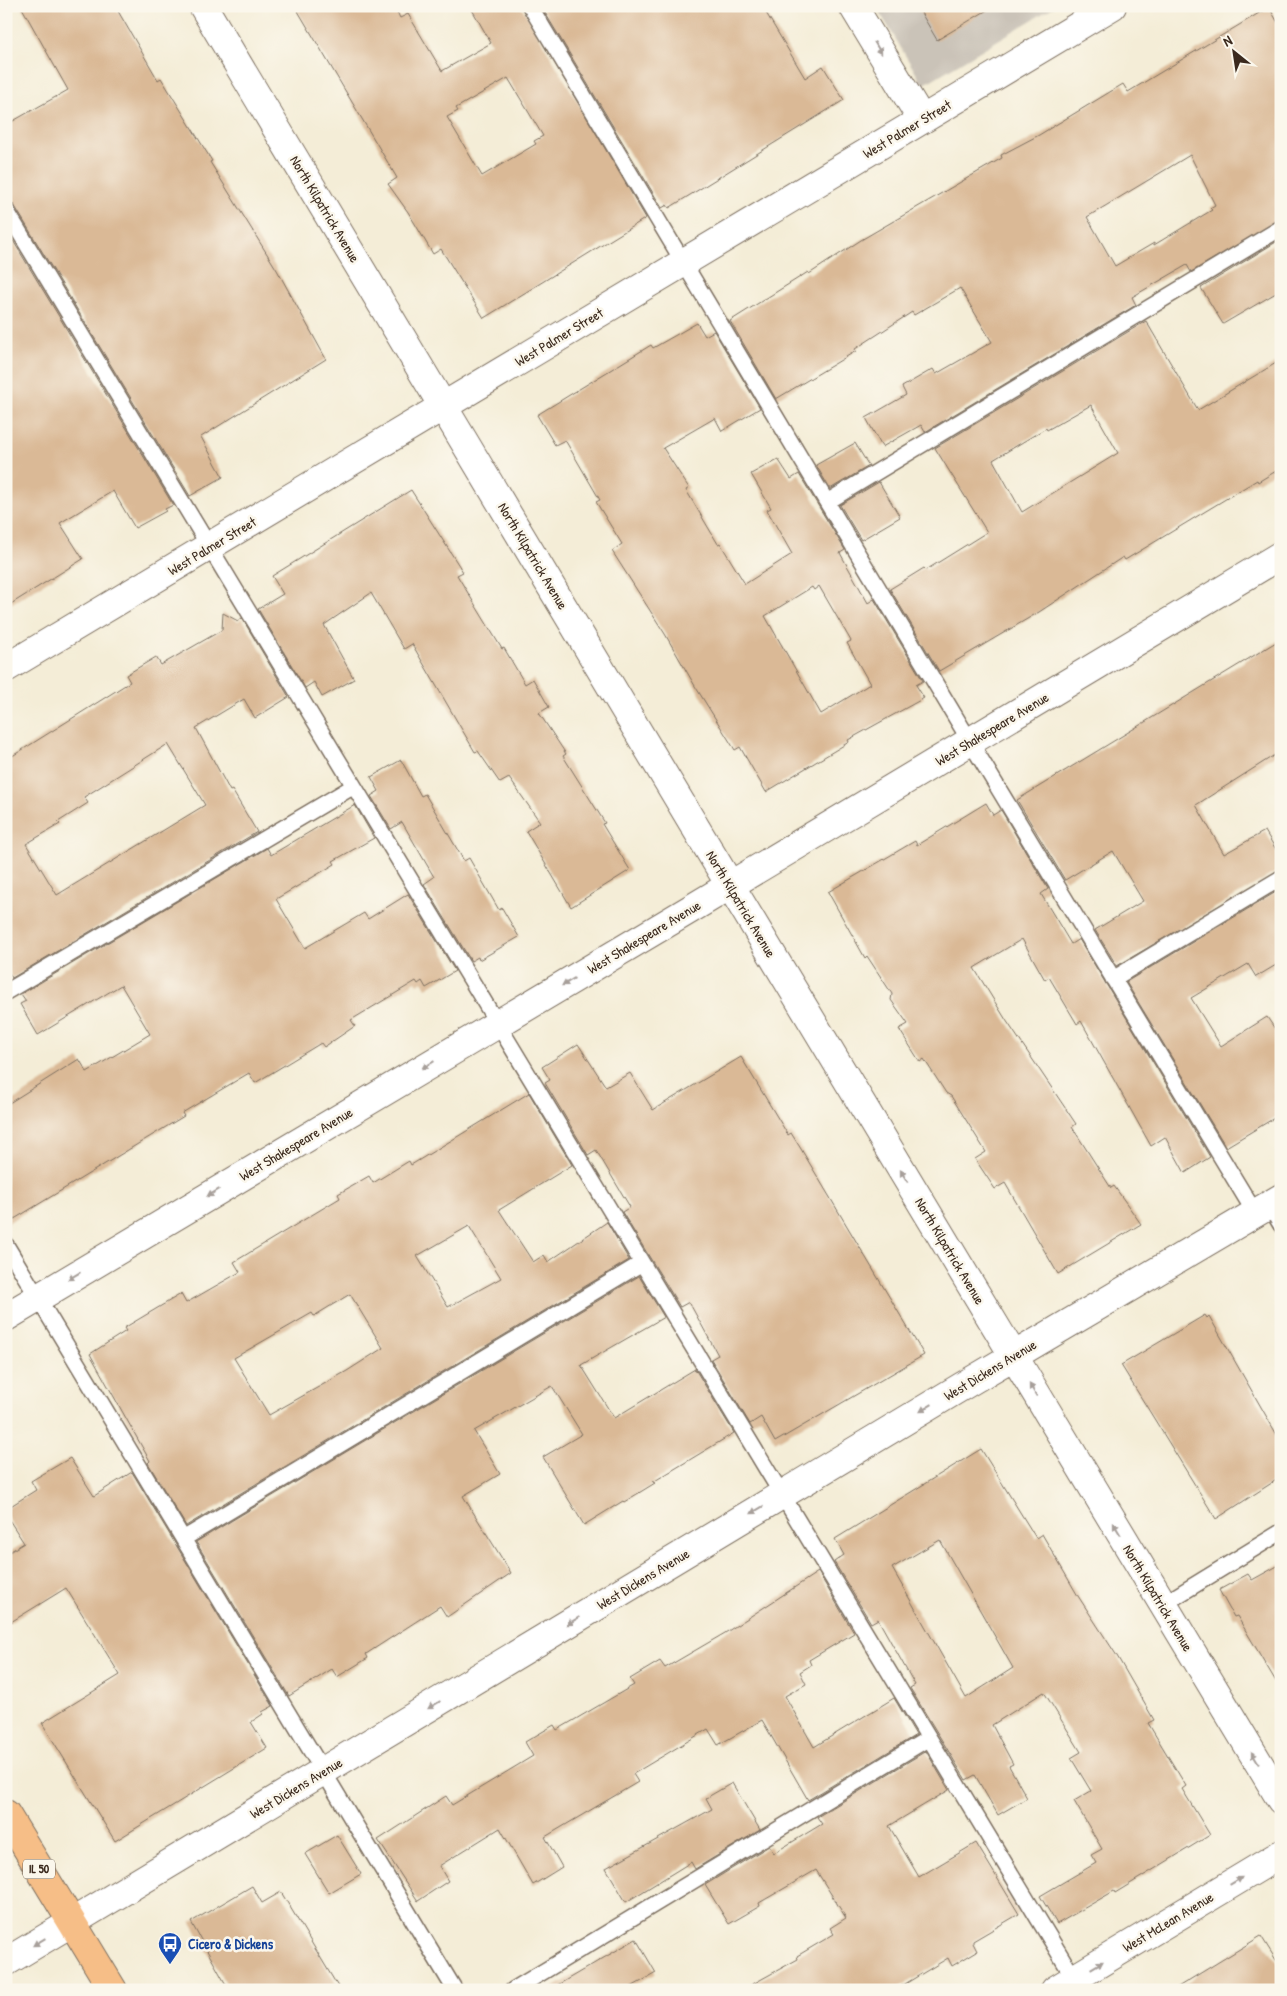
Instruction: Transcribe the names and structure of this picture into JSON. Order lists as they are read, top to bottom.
{
  "streets": {
    "main road": ["IL 50"],
    "street": [
      "West Palmer Street",
      "North Kilpatrick Avenue",
      "West Shakespeare Avenue",
      "West Dickens Avenue",
      "West McLean Avenue"
    ]
  },
  "crossings": [
    ["West Palmer Street", "North Kilpatrick Avenue"],
    ["North Kilpatrick Avenue", "West Shakespeare Avenue"],
    ["North Kilpatrick Avenue", "West Dickens Avenue"],
    ["West Dickens Avenue", "IL 50"]
  ],
  "one_way": [
    "North Kilpatrick Avenue",
    "West Shakespeare Avenue",
    "West Dickens Avenue",
    "West McLean Avenue"
  ],
  "places": {
    "bus stop": ["Cicero & Dickens"]
  },
  "north": "top left"
}
